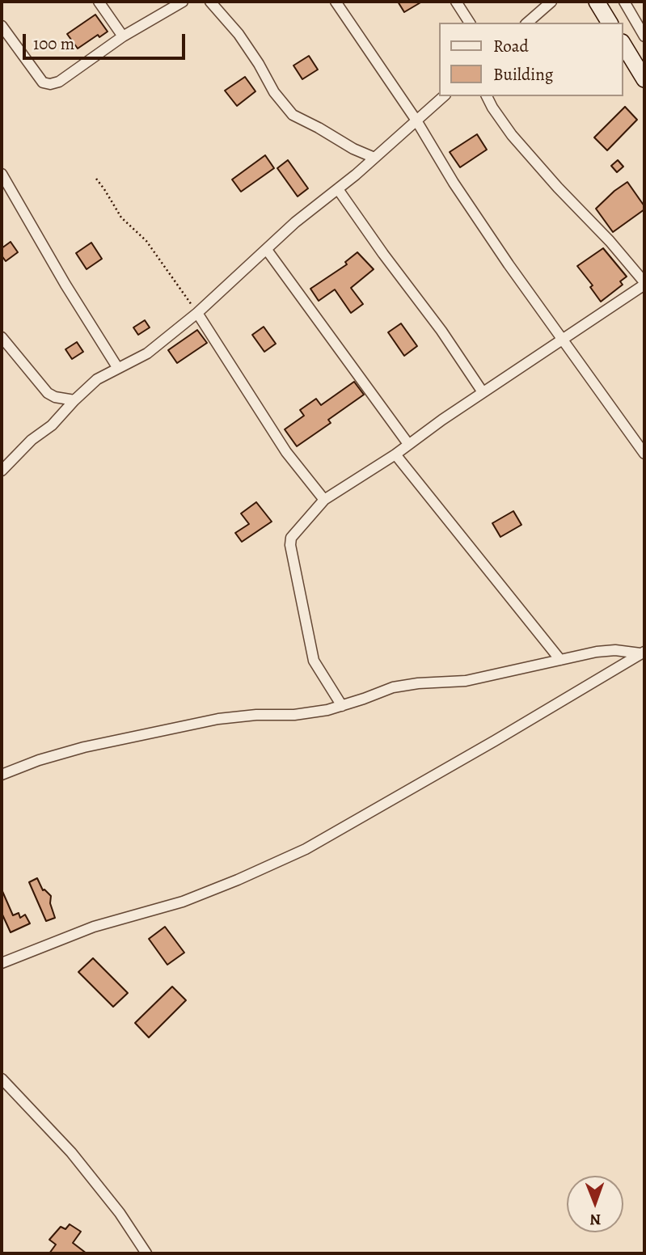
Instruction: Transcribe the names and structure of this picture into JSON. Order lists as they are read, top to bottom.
{
  "legend": ["Road", "Building"],
  "scale_bar": "100 m",
  "north": "bottom"
}
